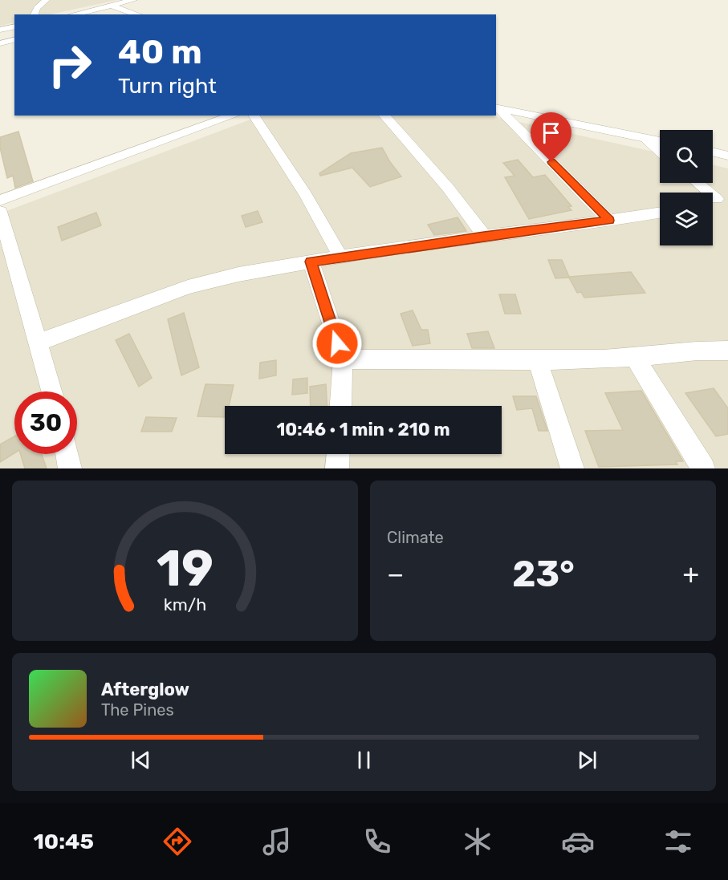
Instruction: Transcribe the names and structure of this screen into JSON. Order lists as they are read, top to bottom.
{
  "page": {
    "turn": ["40 m", "Turn right"],
    "limit": "30",
    "trip": "10:46 · 1 min · 210 m",
    "tile": "Climate",
    "heat": ["−", "23°", "+"],
    "song": ["Afterglow", "The Pines"],
    "tabs": "10:45",
    "gauge": ["19", "km/h"]
  }
}
